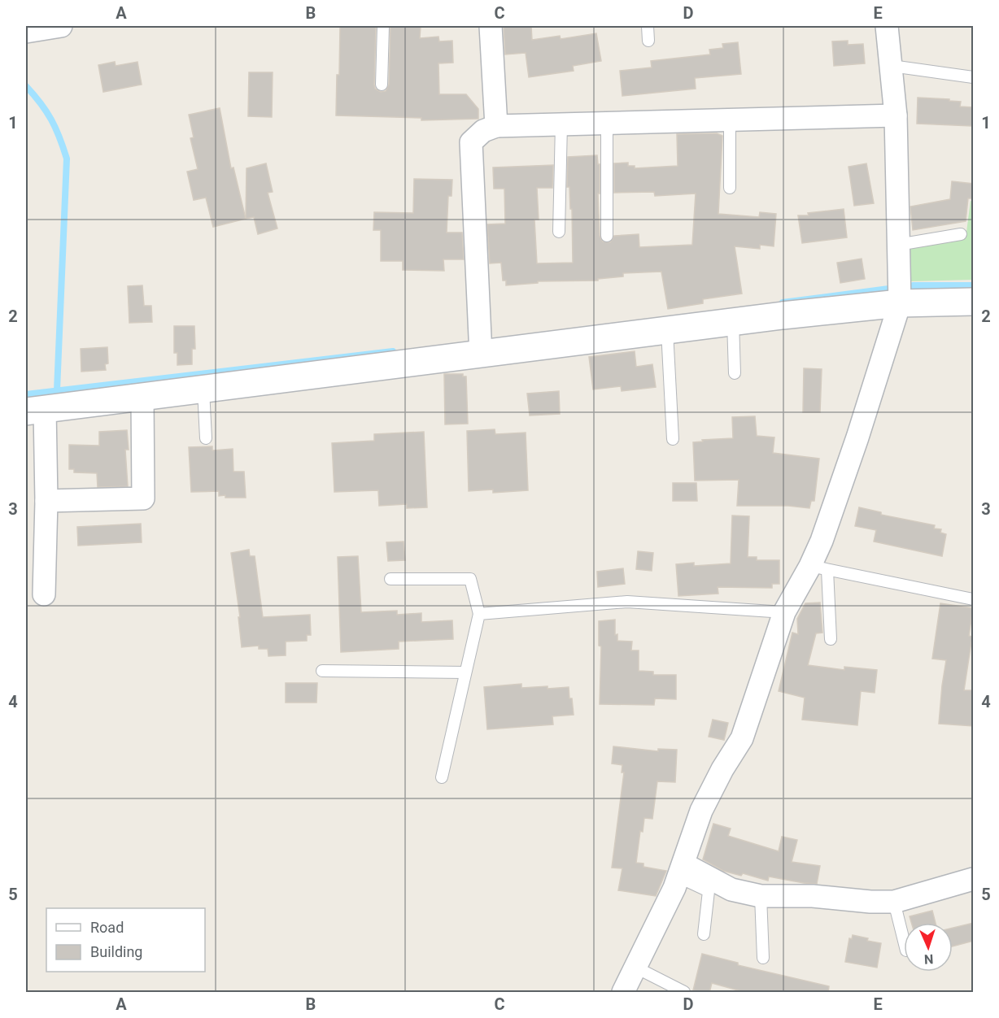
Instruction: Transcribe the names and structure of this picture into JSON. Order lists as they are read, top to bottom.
{
  "legend": ["Road", "Building"],
  "north": "bottom",
  "grid": {
    "columns": [
      "A",
      "B",
      "C",
      "D",
      "E"
    ],
    "rows": [
      "1",
      "2",
      "3",
      "4",
      "5"
    ]
  }
}
